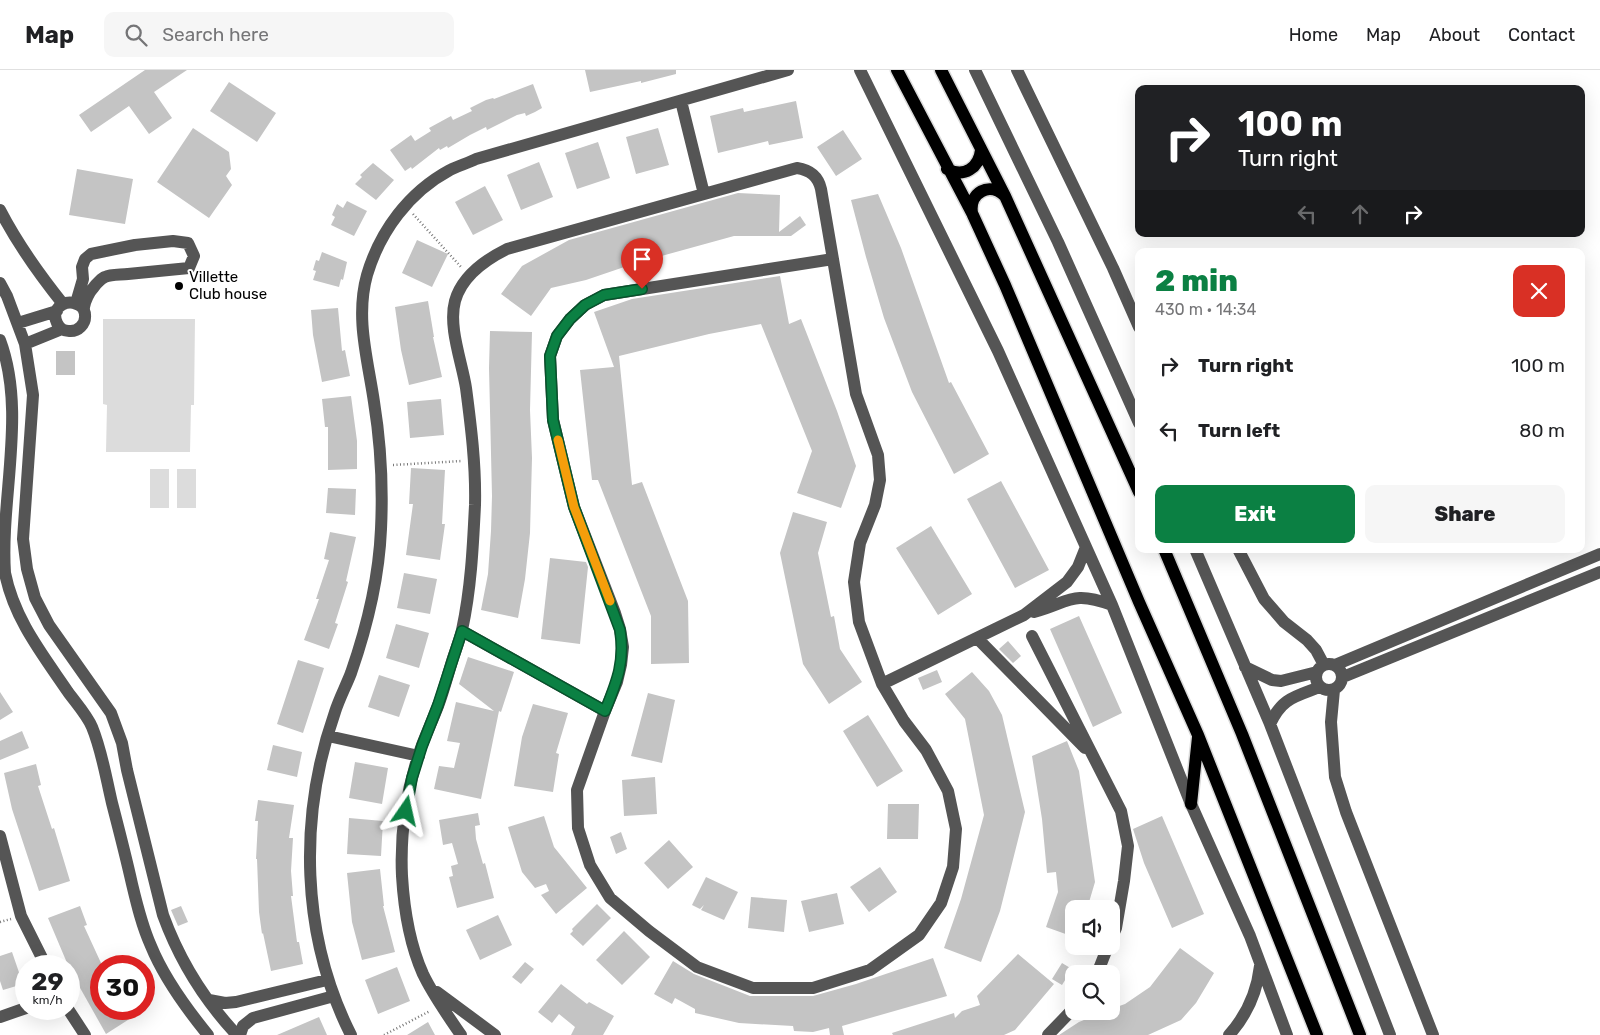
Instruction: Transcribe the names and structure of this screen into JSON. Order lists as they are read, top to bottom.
{
  "places": ["Villette Club house"],
  "page": {
    "header": "Map",
    "search": "Search here",
    "nav": [
      "Home",
      "Map",
      "About",
      "Contact"
    ],
    "turn": ["100 m", "Turn right"],
    "heading": ["2 min", "430 m · 14:34"],
    "list": [
      {
        "name": "Turn right",
        "value": "100 m"
      },
      {
        "name": "Turn left",
        "value": "80 m"
      }
    ],
    "buttons": ["Exit", "Share"],
    "speed": "29 km/h",
    "limit": "30"
  }
}
